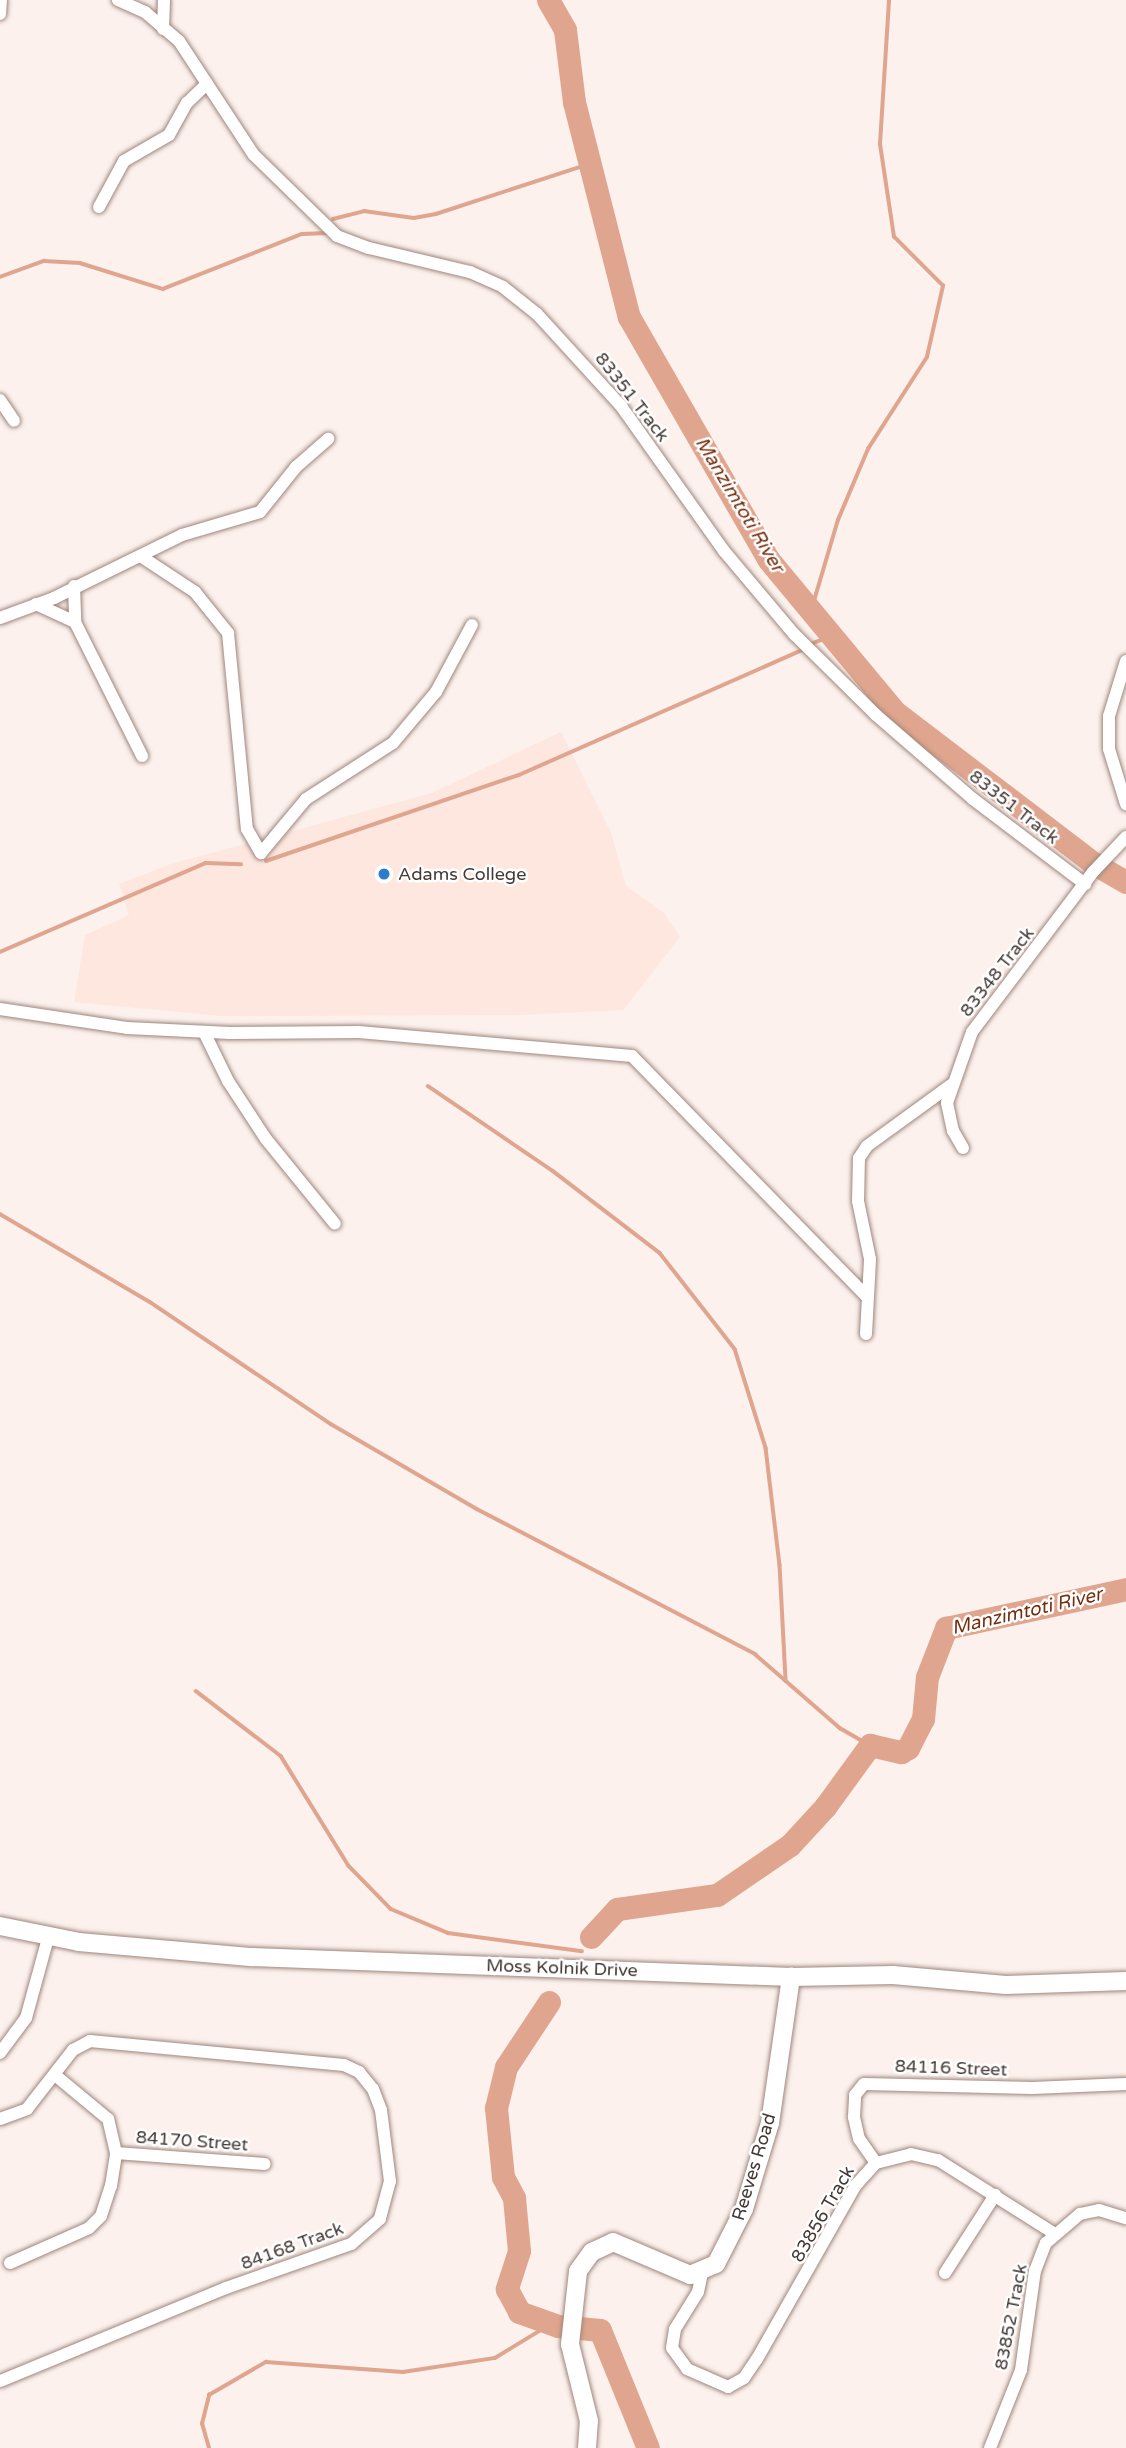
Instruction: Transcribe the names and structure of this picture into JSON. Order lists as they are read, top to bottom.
{
  "streets": {
    "main road": ["Moss Kolnik Drive", "Reeves Road"],
    "street": [
      "83351 Track",
      "83348 Track",
      "84116 Street",
      "84170 Street",
      "83856 Track",
      "84168 Track",
      "83852 Track"
    ]
  },
  "crossings": [
    ["83351 Track", "83348 Track"],
    ["Moss Kolnik Drive", "Reeves Road"],
    ["84116 Street", "83856 Track"],
    ["Reeves Road", "83856 Track"],
    ["83856 Track", "83852 Track"]
  ],
  "water": ["Manzimtoti River"],
  "places": ["Adams College"]
}
